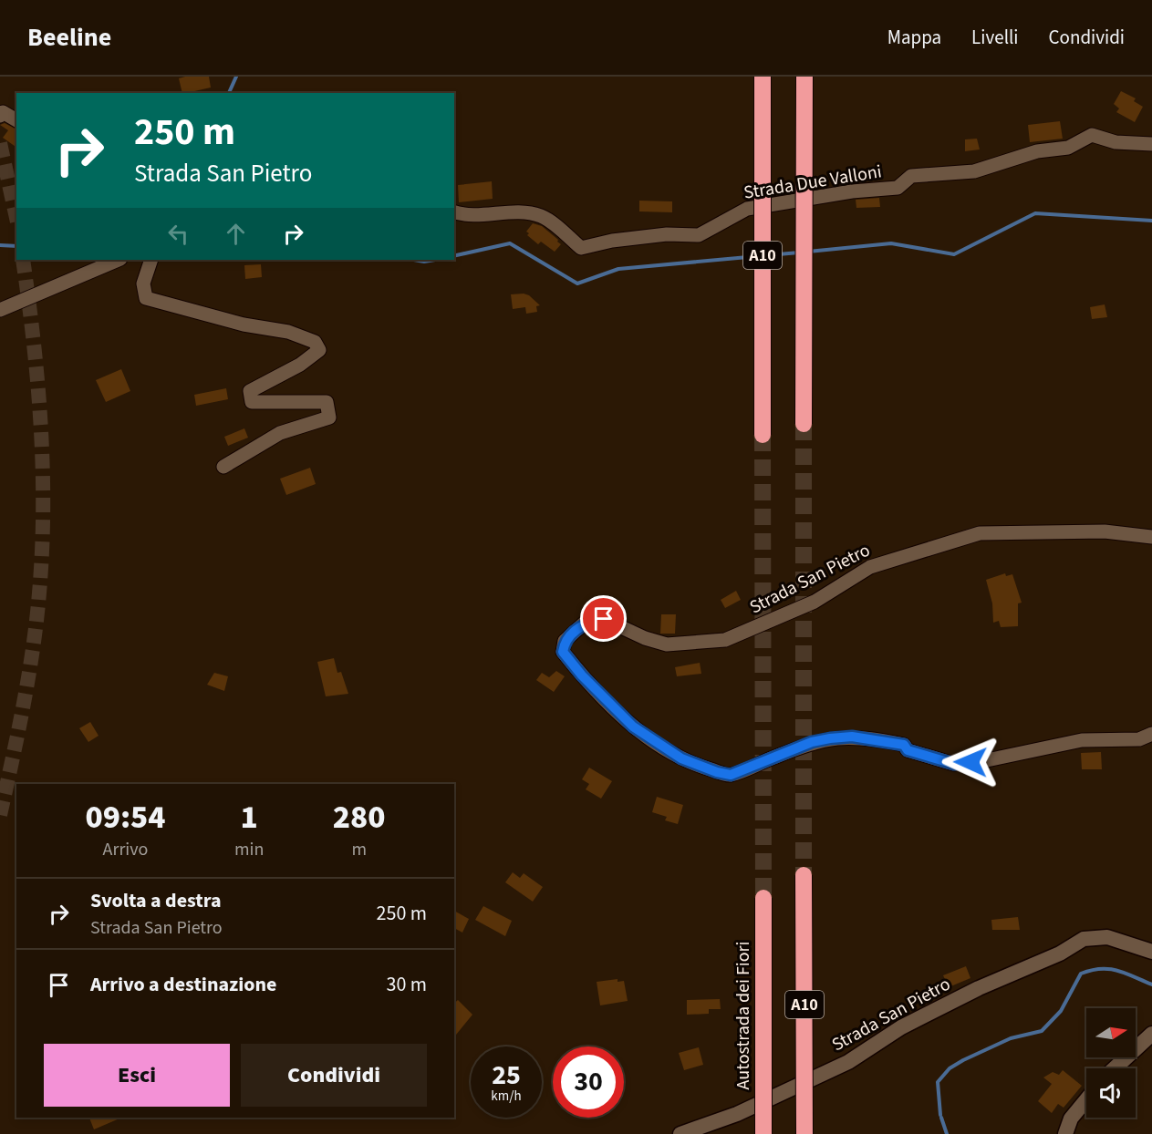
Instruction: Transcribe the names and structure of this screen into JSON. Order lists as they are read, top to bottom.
{
  "streets": {
    "highway": ["A10", "Autostrada dei Fiori"],
    "street": ["Strada Due Valloni", "Strada San Pietro"]
  },
  "north": "right",
  "page": {
    "header": "Beeline",
    "nav": ["Mappa", "Livelli", "Condividi"],
    "turn": ["250 m", "Strada San Pietro"],
    "eta": [
      "09:54",
      "Arrivo",
      "1",
      "min",
      "280",
      "m"
    ],
    "list": [
      {
        "name": "Svolta a destra",
        "note": "Strada San Pietro",
        "value": "250 m"
      },
      {
        "name": "Arrivo a destinazione",
        "value": "30 m"
      }
    ],
    "buttons": ["Esci", "Condividi"],
    "speed": "25 km/h",
    "limit": "30"
  }
}
